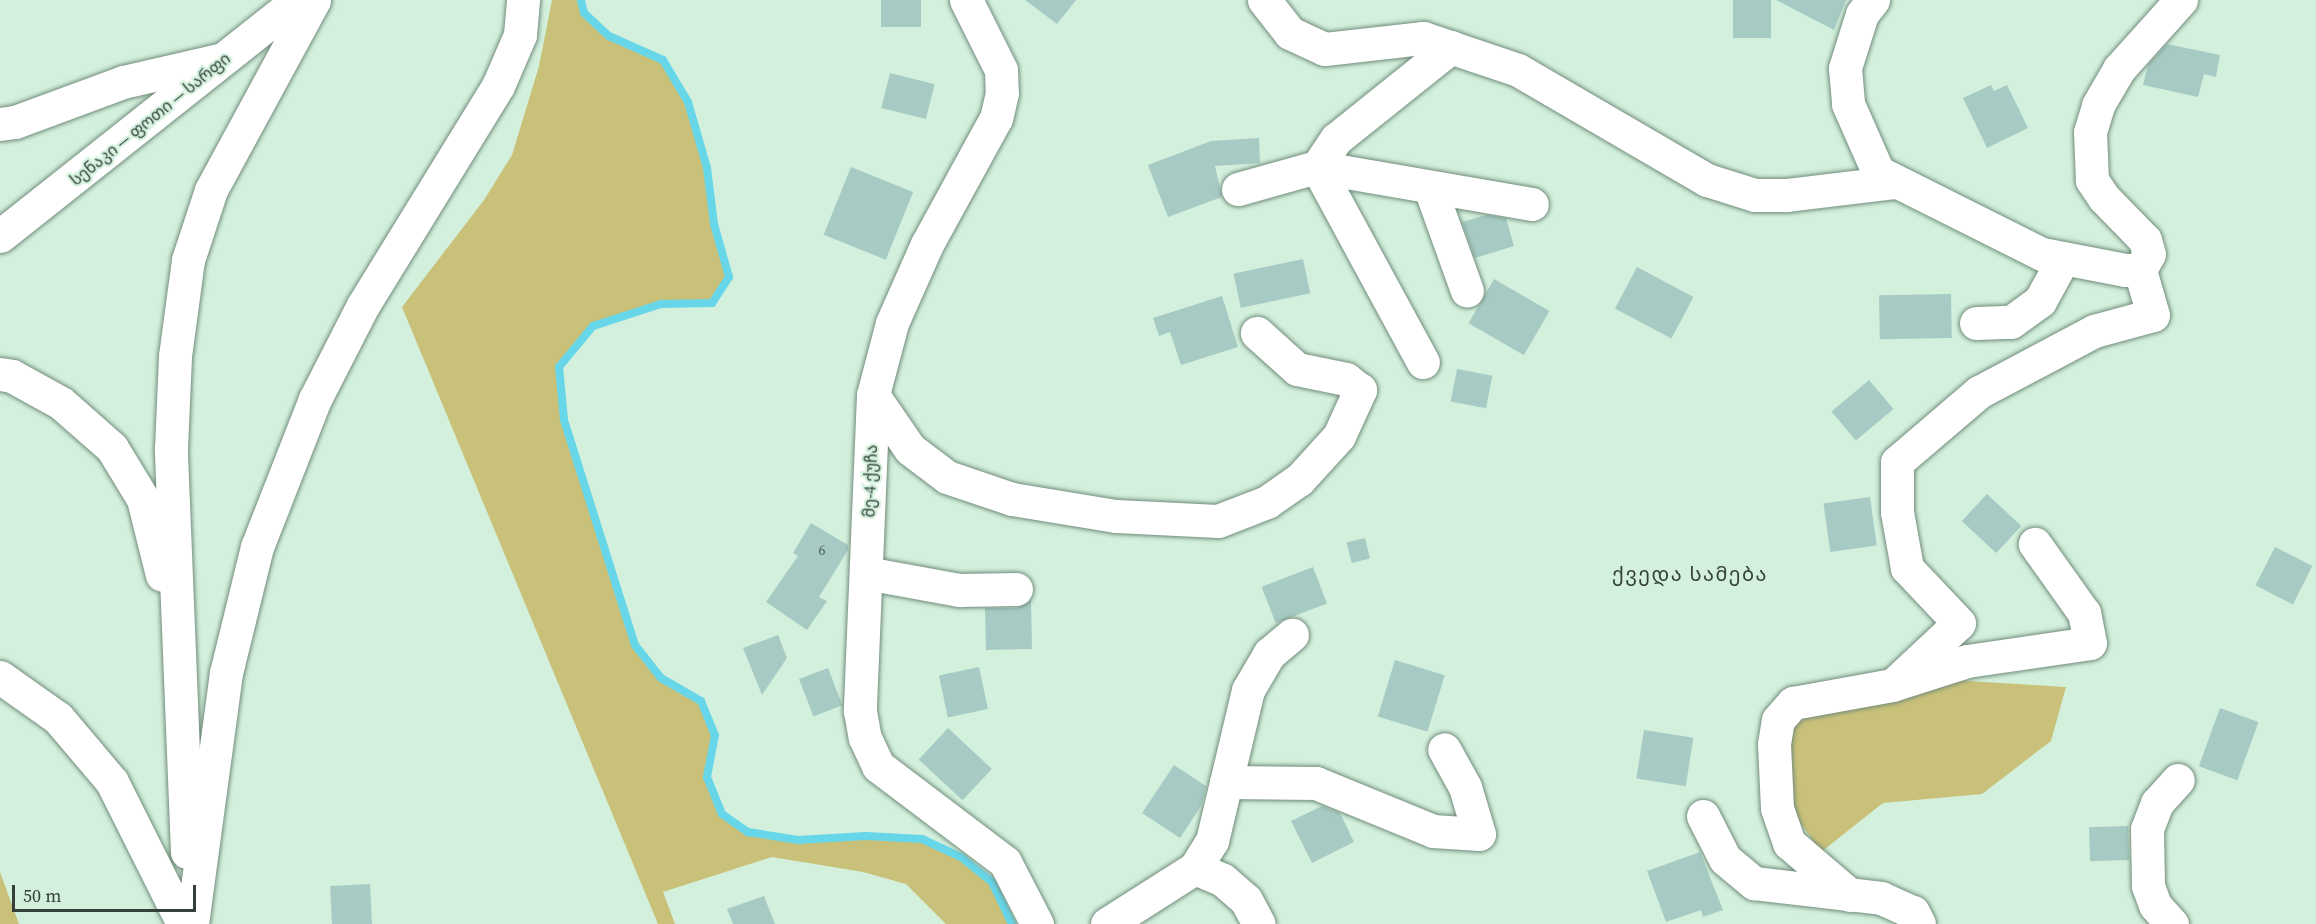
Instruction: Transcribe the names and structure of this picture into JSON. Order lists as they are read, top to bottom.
{
  "streets": {
    "main road": ["სენაკი — ფოთი — სარფი", "მე-4 ქუჩა"]
  },
  "districts": ["ქვედა სამება"],
  "house_numbers": ["6"],
  "scale_bar": "50 m"
}
